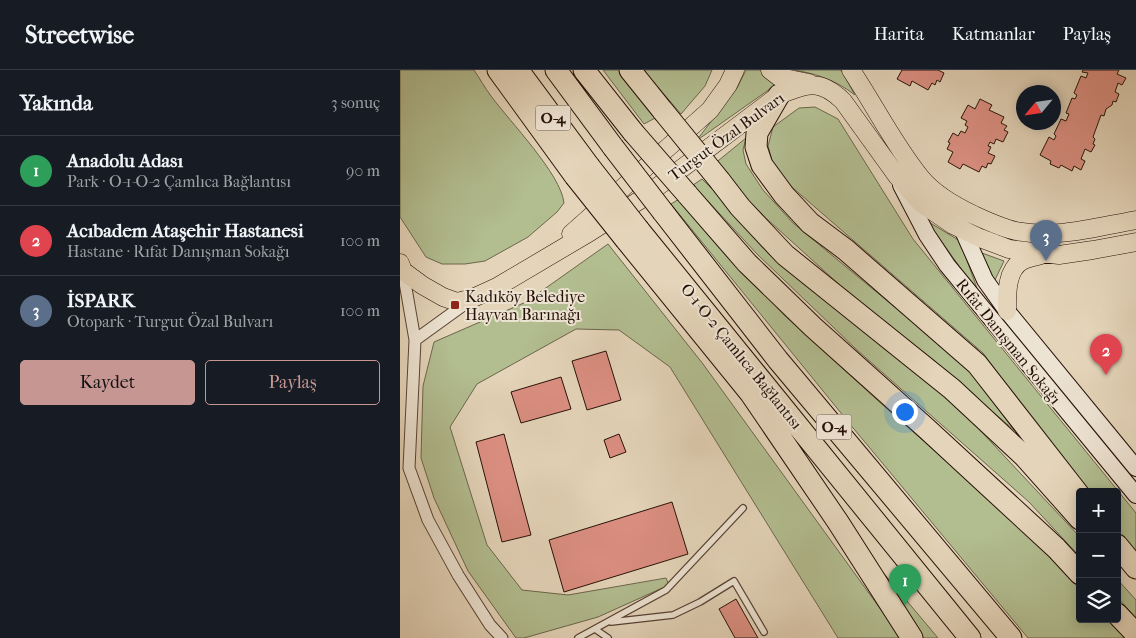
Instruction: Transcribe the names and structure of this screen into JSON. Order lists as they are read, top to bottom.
{
  "streets": {
    "highway": ["O-4", "O-1-O-2 Çamlıca Bağlantısı"],
    "main road": ["Turgut Özal Bulvarı"],
    "street": ["Rıfat Danışman Sokağı"]
  },
  "places": {
    "transit": ["Kadıköy Belediye Hayvan Barınağı"]
  },
  "north": "bottom left",
  "page": {
    "header": "Streetwise",
    "nav": ["Harita", "Katmanlar", "Paylaş"],
    "heading": ["Yakında", "3 sonuç"],
    "list": [
      {
        "mark": "1",
        "name": "Anadolu Adası",
        "note": "Park · O-1-O-2 Çamlıca Bağlantısı",
        "value": "90 m"
      },
      {
        "mark": "2",
        "name": "Acıbadem Ataşehir Hastanesi",
        "note": "Hastane · Rıfat Danışman Sokağı",
        "value": "100 m"
      },
      {
        "mark": "3",
        "name": "İSPARK",
        "note": "Otopark · Turgut Özal Bulvarı",
        "value": "100 m"
      }
    ],
    "pins": ["3", "2", "1"],
    "buttons": ["Kaydet", "Paylaş"],
    "map_buttons": ["+", "−"]
  }
}
